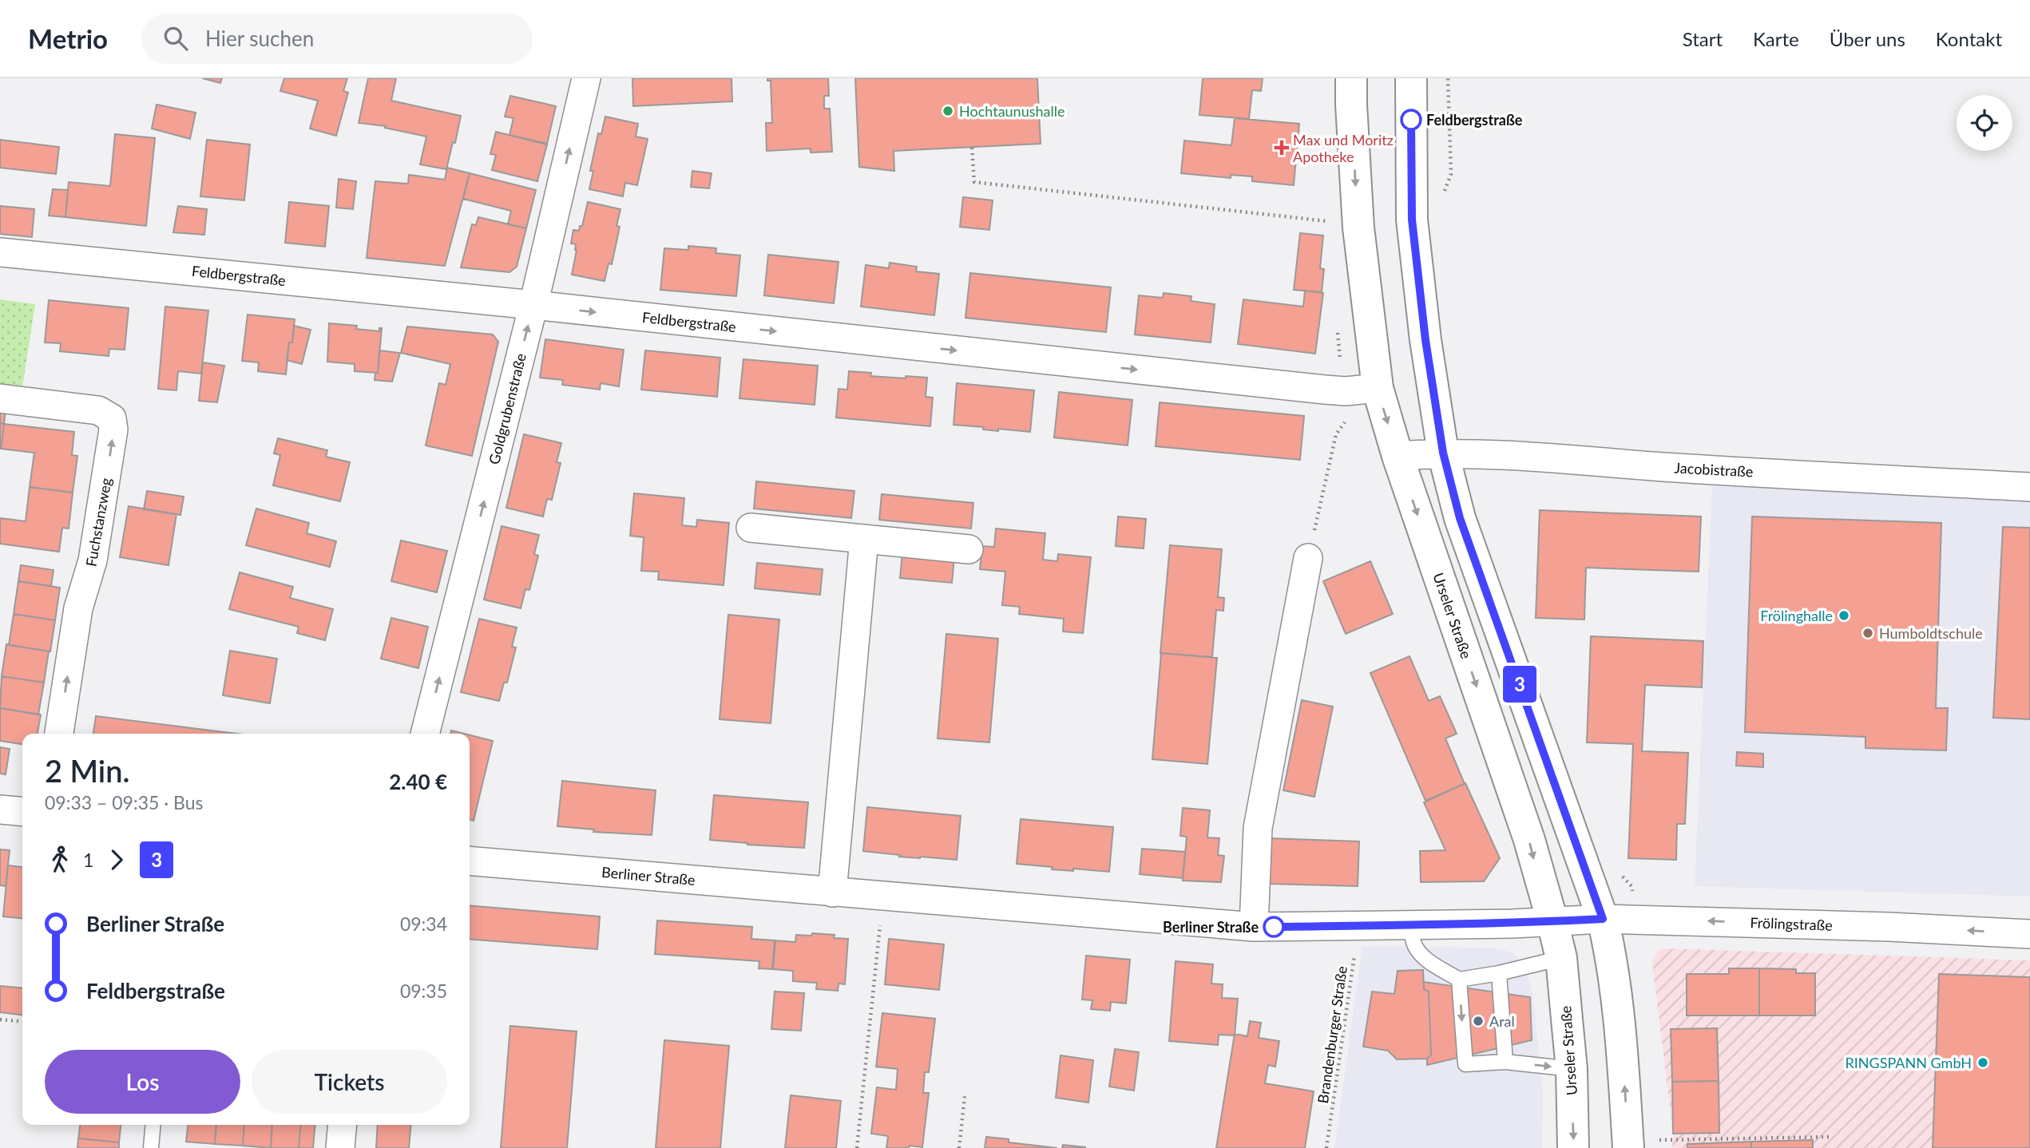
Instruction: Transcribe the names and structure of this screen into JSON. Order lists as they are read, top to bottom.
{
  "streets": {
    "street": [
      "Feldbergstraße",
      "Goldgrubenstraße",
      "Jacobistraße",
      "Fuchstanzweg",
      "Urseler Straße",
      "Berliner Straße",
      "Frölingstraße"
    ],
    "path": ["Brandenburger Straße"]
  },
  "crossings": [
    ["Feldbergstraße", "Goldgrubenstraße"],
    ["Feldbergstraße", "Urseler Straße"],
    ["Jacobistraße", "Urseler Straße"],
    ["Urseler Straße", "Berliner Straße"],
    ["Urseler Straße", "Frölingstraße"],
    ["Berliner Straße", "Frölingstraße"],
    ["Berliner Straße", "Brandenburger Straße"]
  ],
  "one_way": ["Feldbergstraße", "Goldgrubenstraße", "Frölingstraße"],
  "places": {
    "other": [
      "Hochtaunushalle",
      "Feldbergstraße",
      "Frölinghalle",
      "Humboldtschule",
      "Berliner Straße",
      "Aral",
      "RINGSPANN GmbH"
    ],
    "health": ["Max und Moritz Apotheke"]
  },
  "lines": ["bus line 3"],
  "page": {
    "header": "Metrio",
    "search": "Hier suchen",
    "nav": [
      "Start",
      "Karte",
      "Über uns",
      "Kontakt"
    ],
    "on_map": "3",
    "heading": ["2 Min.", "09:33 – 09:35 · Bus", "2.40 €"],
    "legs": ["1", "3"],
    "list": [
      {
        "name": "Berliner Straße",
        "value": "09:34"
      },
      {
        "name": "Feldbergstraße",
        "value": "09:35"
      }
    ],
    "buttons": ["Los", "Tickets"]
  }
}
